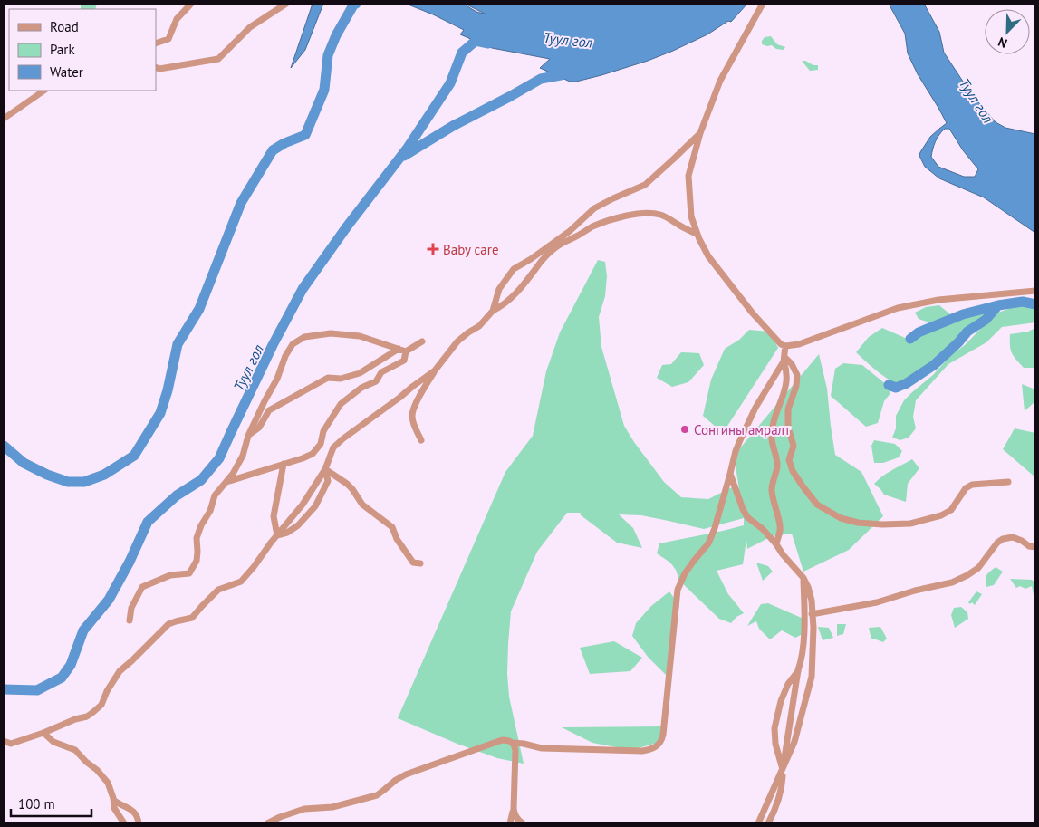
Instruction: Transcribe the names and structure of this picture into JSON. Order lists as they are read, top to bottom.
{
  "water": ["Туул гол"],
  "places": {
    "health": ["Baby care"],
    "other": ["Сонгины амралт"]
  },
  "legend": ["Road", "Park", "Water"],
  "scale_bar": "100 m",
  "north": "bottom left"
}
